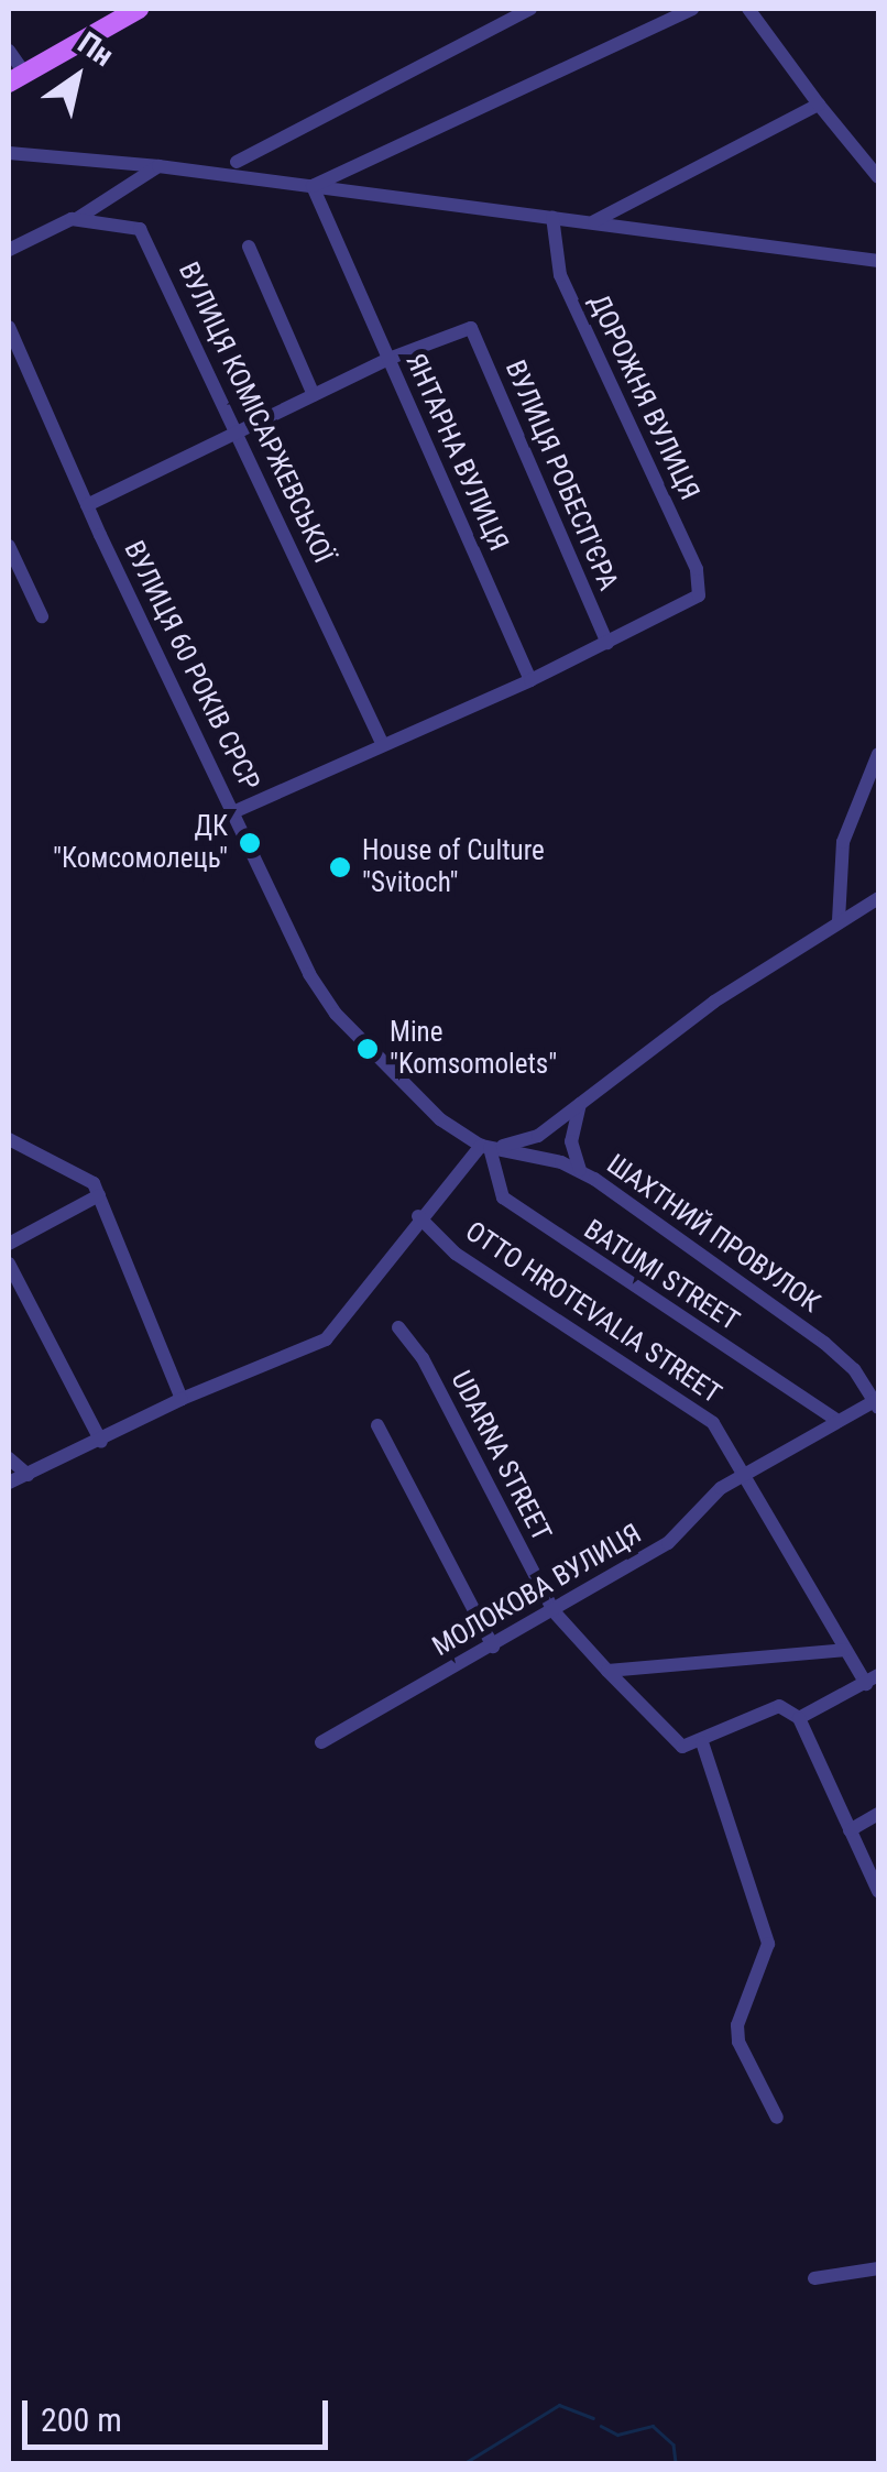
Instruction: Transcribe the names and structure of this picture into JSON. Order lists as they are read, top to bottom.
{
  "streets": {
    "street": [
      "ДОРОЖНЯ ВУЛИЦЯ",
      "ВУЛИЦЯ КОМІСАРЖЕВСЬКОЇ",
      "ЯНТАРНА ВУЛИЦЯ",
      "ВУЛИЦЯ РОБЕСП'ЄРА",
      "ВУЛИЦЯ 60 РОКІВ СРСР",
      "ШАХТНИЙ ПРОВУЛОК",
      "BATUMI STREET",
      "OTTO HROTEVALIA STREET",
      "UDARNA STREET",
      "МОЛОКОВА ВУЛИЦЯ"
    ]
  },
  "crossings": [
    ["ДОРОЖНЯ ВУЛИЦЯ", "ВУЛИЦЯ РОБЕСП'ЄРА"],
    ["ЯНТАРНА ВУЛИЦЯ", "ВУЛИЦЯ РОБЕСП'ЄРА"],
    ["ВУЛИЦЯ 60 РОКІВ СРСР", "ШАХТНИЙ ПРОВУЛОК"],
    ["ВУЛИЦЯ 60 РОКІВ СРСР", "BATUMI STREET"],
    ["ШАХТНИЙ ПРОВУЛОК", "BATUMI STREET"],
    ["ШАХТНИЙ ПРОВУЛОК", "МОЛОКОВА ВУЛИЦЯ"],
    ["BATUMI STREET", "МОЛОКОВА ВУЛИЦЯ"],
    ["OTTO HROTEVALIA STREET", "МОЛОКОВА ВУЛИЦЯ"],
    ["UDARNA STREET", "МОЛОКОВА ВУЛИЦЯ"]
  ],
  "places": ["ДК \"Комсомолець\"", "House of Culture \"Svitoch\"", "Mine \"Komsomolets\""],
  "scale_bar": "200 m",
  "north": "top right"
}
